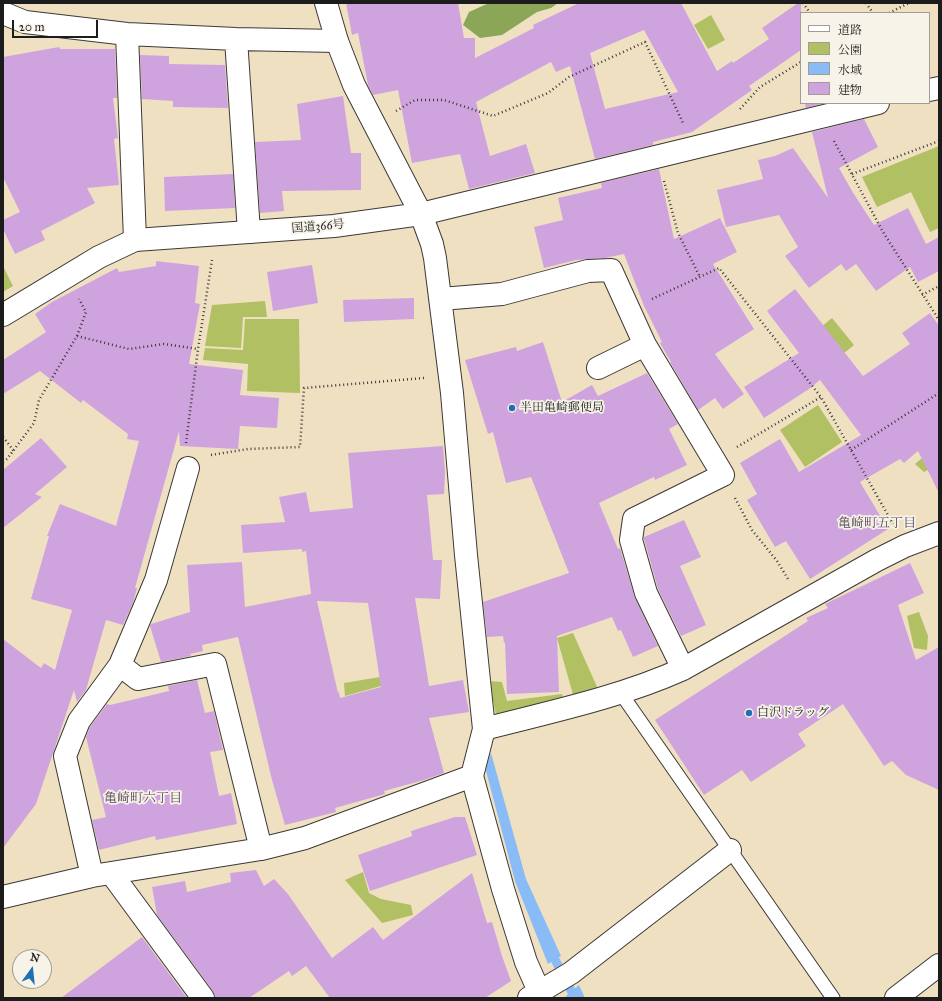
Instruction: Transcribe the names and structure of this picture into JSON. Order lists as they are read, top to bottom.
{
  "streets": {
    "main road": ["国道366号"]
  },
  "districts": ["亀崎町五丁目", "亀崎町六丁目"],
  "places": ["半田亀崎郵便局", "白沢ドラッグ"],
  "legend": [
    "道路",
    "公園",
    "水域",
    "建物"
  ],
  "scale_bar": "20 m",
  "north": "top"
}
